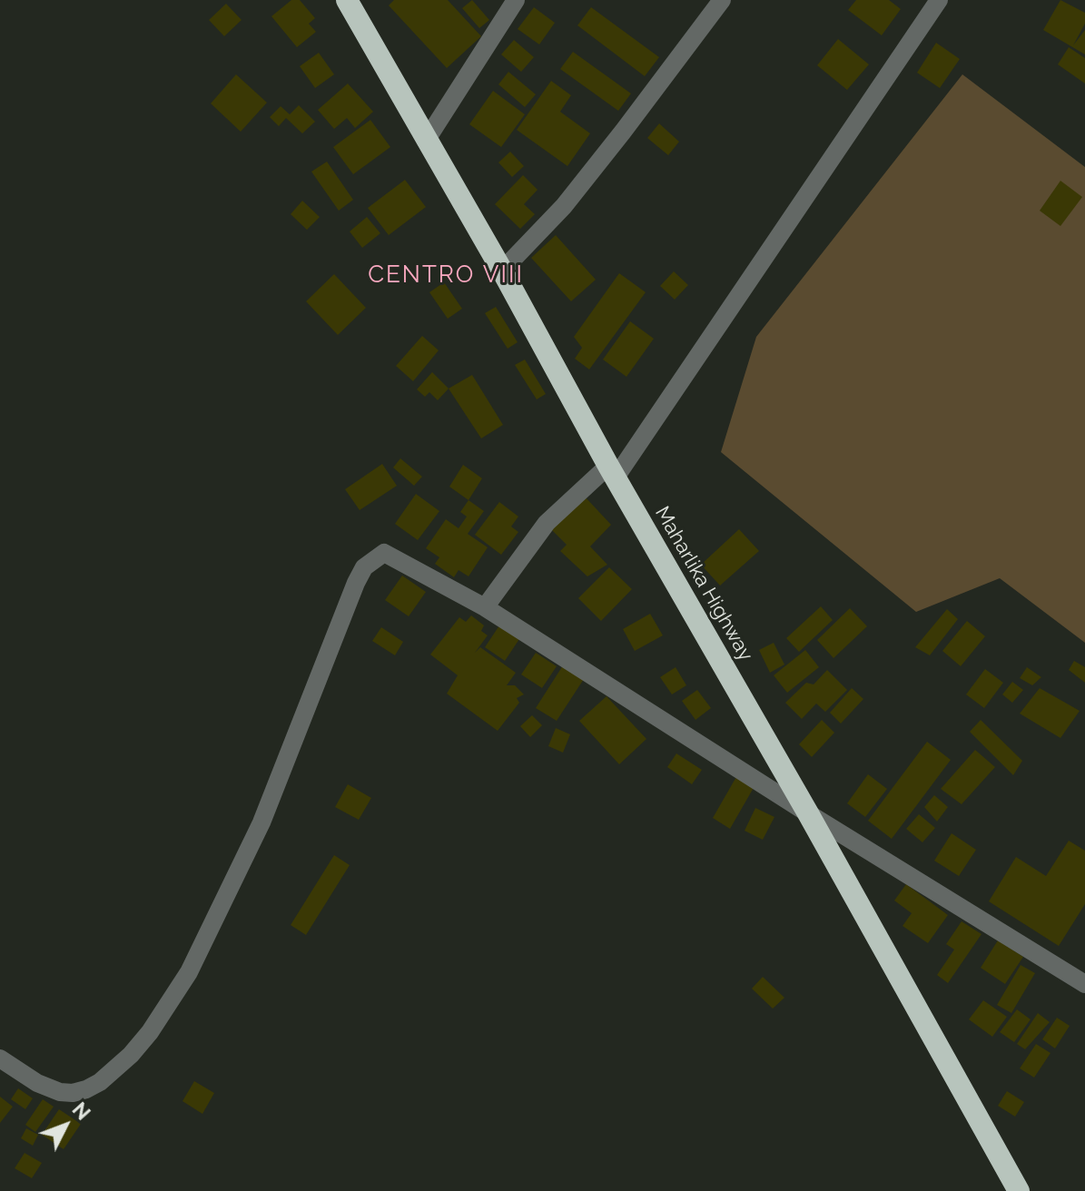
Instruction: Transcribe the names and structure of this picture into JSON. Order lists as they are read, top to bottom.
{
  "streets": {
    "highway": ["Maharlika Highway"]
  },
  "districts": ["CENTRO VIII"],
  "north": "top right"
}
